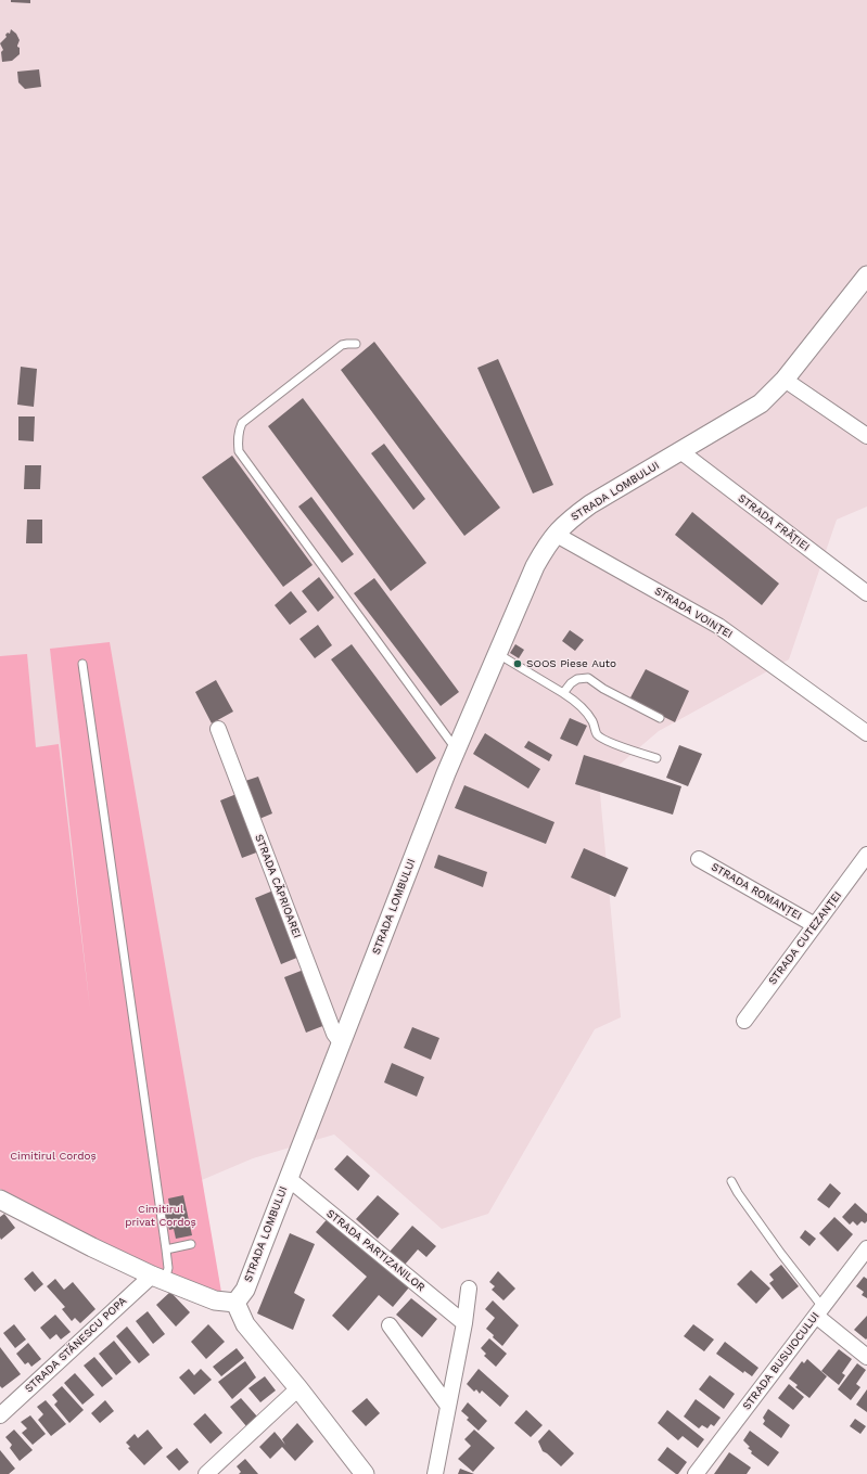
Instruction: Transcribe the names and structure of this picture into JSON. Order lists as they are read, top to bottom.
{
  "streets": {
    "street": [
      "STRADA LOMBULUI",
      "STRADA FRĂȚIEI",
      "STRADA VOINȚEI",
      "STRADA CĂPRIOAREI",
      "STRADA ROMANȚEI",
      "STRADA CUTEZANȚEI",
      "STRADA PARTIZANILOR",
      "STRADA STĂNESCU POPA",
      "STRADA BUSUIOCULUI"
    ]
  },
  "crossings": [
    ["STRADA LOMBULUI", "STRADA FRĂȚIEI"],
    ["STRADA LOMBULUI", "STRADA VOINȚEI"],
    ["STRADA LOMBULUI", "STRADA CĂPRIOAREI"],
    ["STRADA LOMBULUI", "STRADA PARTIZANILOR"],
    ["STRADA ROMANȚEI", "STRADA CUTEZANȚEI"]
  ],
  "parks": ["Cimitirul Cordoș", "Cimitirul privat Cordoș"],
  "places": ["SOOS Piese Auto"]
}
